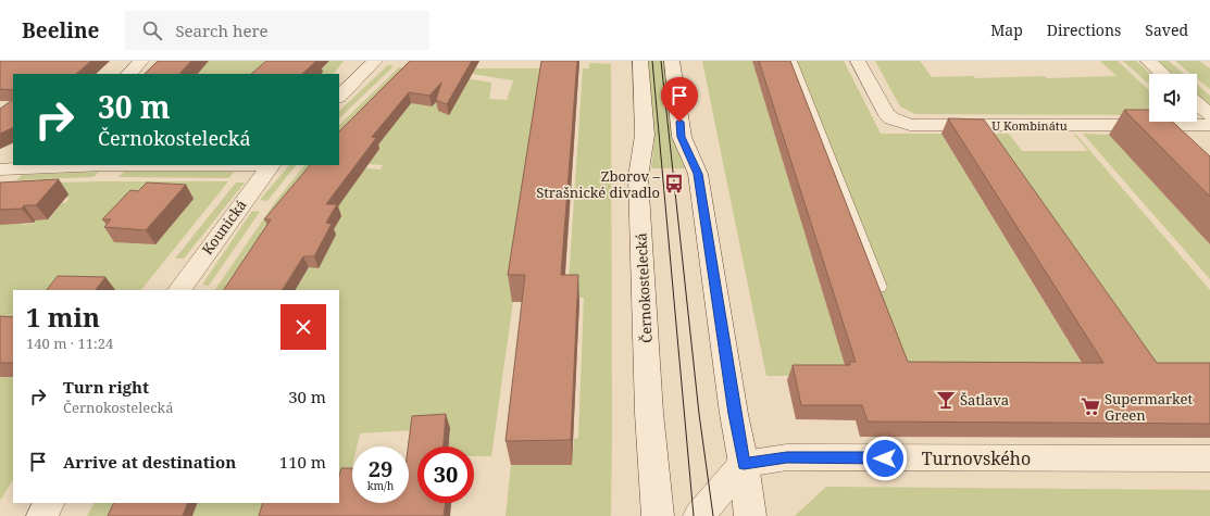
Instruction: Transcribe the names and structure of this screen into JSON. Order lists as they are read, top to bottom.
{
  "streets": {
    "street": [
      "U Kombinátu",
      "Kounická",
      "Černokostelecká",
      "Turnovského"
    ]
  },
  "places": {
    "bus stop": ["Zborov – Strašnické divadlo"],
    "bar": ["Šatlava"],
    "supermarket": ["Supermarket Green"]
  },
  "page": {
    "header": "Beeline",
    "search": "Search here",
    "nav": ["Map", "Directions", "Saved"],
    "turn": ["30 m", "Černokostelecká"],
    "heading": ["1 min", "140 m · 11:24"],
    "list": [
      {
        "name": "Turn right",
        "note": "Černokostelecká",
        "value": "30 m"
      },
      {
        "name": "Arrive at destination",
        "value": "110 m"
      }
    ],
    "speed": "29 km/h",
    "limit": "30"
  }
}
